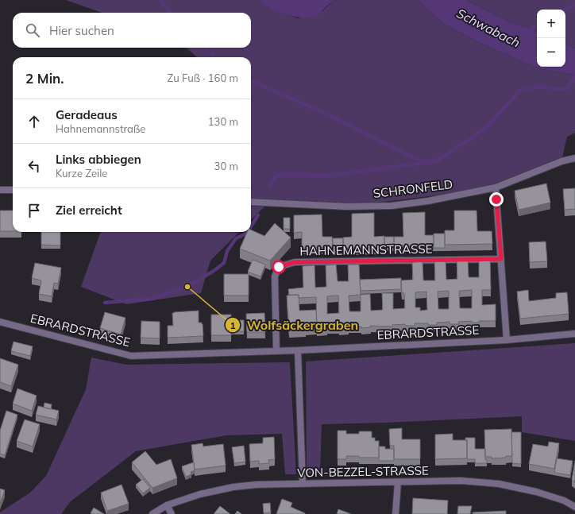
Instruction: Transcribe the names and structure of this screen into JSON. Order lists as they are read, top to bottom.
{
  "streets": {
    "street": [
      "SCHRONFELD",
      "HAHNEMANNSTRASSE",
      "EBRARDSTRASSE",
      "VON-BEZZEL-STRASSE"
    ]
  },
  "crossings": [
    ["HAHNEMANNSTRASSE", "EBRARDSTRASSE"]
  ],
  "water": ["Schwabach"],
  "places": ["Wolfsäckergraben"],
  "page": {
    "map_buttons": ["+", "−"],
    "search": "Hier suchen",
    "heading": ["2 Min.", "Zu Fuß · 160 m"],
    "list": [
      ["Geradeaus", "Hahnemannstraße", "130 m"],
      ["Links abbiegen", "Kurze Zeile", "30 m"],
      "Ziel erreicht"
    ]
  }
}
